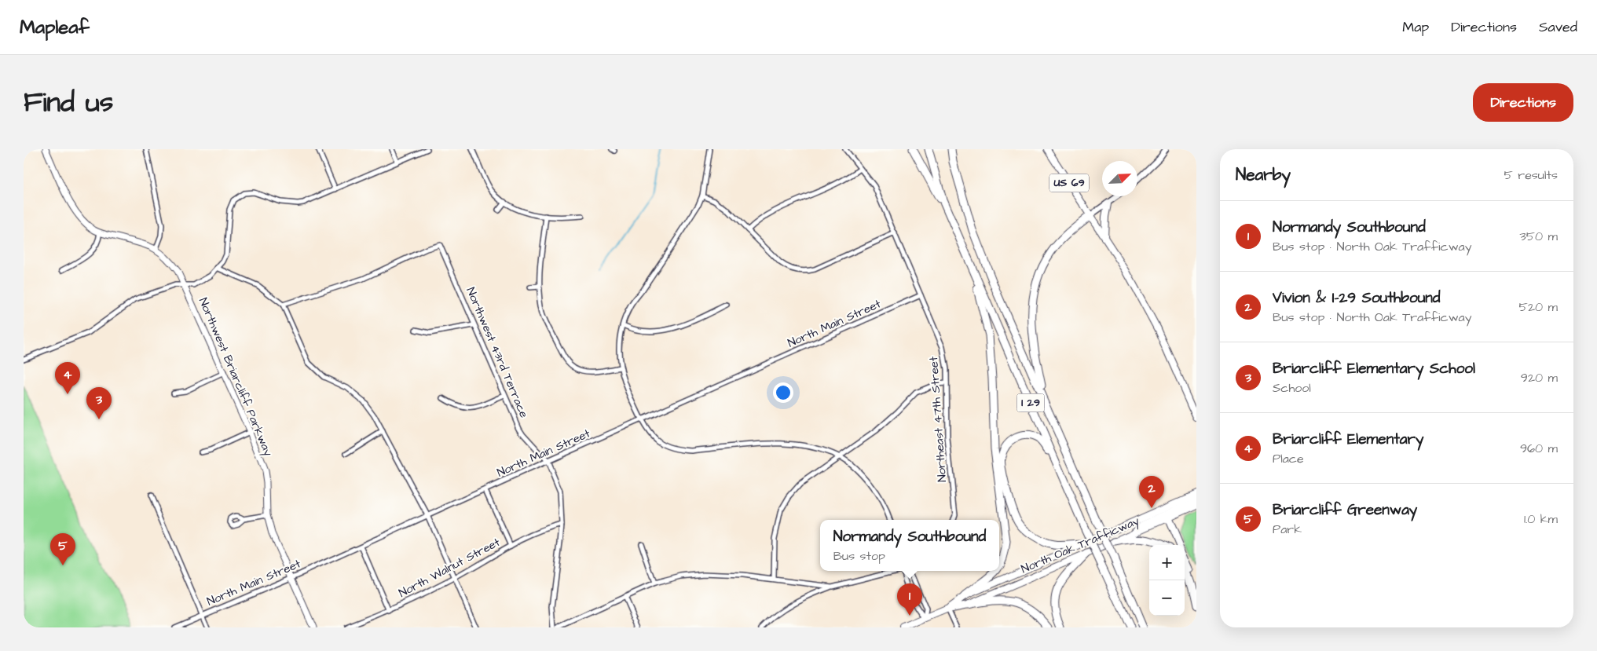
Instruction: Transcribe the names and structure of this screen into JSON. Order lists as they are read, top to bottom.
{
  "streets": {
    "highway": ["I 29"],
    "main road": ["US 69", "Northwest Briarcliff Parkway", "North Oak Trafficway"],
    "street": [
      "North Main Street",
      "Northwest 43rd Terrace",
      "Northeast 47th Street",
      "North Walnut Street"
    ]
  },
  "crossings": [
    ["North Main Street", "Northwest 43rd Terrace"],
    ["North Main Street", "Northwest Briarcliff Parkway"],
    ["North Main Street", "Northeast 47th Street"]
  ],
  "north": "top right",
  "page": {
    "header": "Mapleaf",
    "nav": ["Map", "Directions", "Saved"],
    "title": "Find us",
    "buttons": "Directions",
    "heading": ["Nearby", "5 results"],
    "list": [
      {
        "mark": "1",
        "name": "Normandy Southbound",
        "note": "Bus stop · North Oak Trafficway",
        "value": "350 m"
      },
      {
        "mark": "2",
        "name": "Vivion & I-29 Southbound",
        "note": "Bus stop · North Oak Trafficway",
        "value": "520 m"
      },
      {
        "mark": "3",
        "name": "Briarcliff Elementary School",
        "note": "School",
        "value": "920 m"
      },
      {
        "mark": "4",
        "name": "Briarcliff Elementary",
        "note": "Place",
        "value": "960 m"
      },
      {
        "mark": "5",
        "name": "Briarcliff Greenway",
        "note": "Park",
        "value": "1.0 km"
      }
    ],
    "pins": [
      "4",
      "3",
      "2",
      "5",
      "1"
    ],
    "popup": ["Normandy Southbound", "Bus stop"],
    "map_buttons": ["+", "−"]
  }
}
